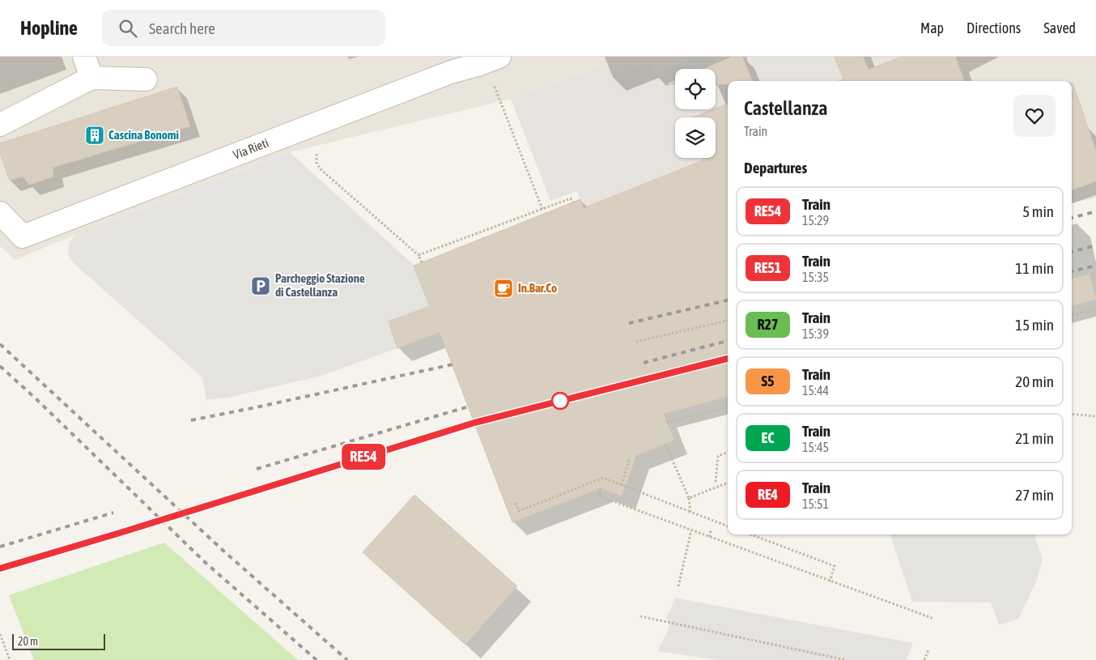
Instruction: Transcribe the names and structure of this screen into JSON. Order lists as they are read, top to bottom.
{
  "streets": {
    "street": ["Via Rieti"]
  },
  "places": {
    "building": ["Cascina Bonomi"],
    "parking": ["Parcheggio Stazione di Castellanza"],
    "cafe": ["In.Bar.Co"]
  },
  "scale_bar": "20 m",
  "page": {
    "header": "Hopline",
    "search": "Search here",
    "nav": ["Map", "Directions", "Saved"],
    "on_map": "RE54",
    "heading": [
      ["Castellanza", "Train"],
      "Departures"
    ],
    "list": [
      {
        "mark": "RE54",
        "name": "Train",
        "note": "15:29",
        "value": "5 min"
      },
      {
        "mark": "RE51",
        "name": "Train",
        "note": "15:35",
        "value": "11 min"
      },
      {
        "mark": "R27",
        "name": "Train",
        "note": "15:39",
        "value": "15 min"
      },
      {
        "mark": "S5",
        "name": "Train",
        "note": "15:44",
        "value": "20 min"
      },
      {
        "mark": "EC",
        "name": "Train",
        "note": "15:45",
        "value": "21 min"
      },
      {
        "mark": "RE4",
        "name": "Train",
        "note": "15:51",
        "value": "27 min"
      }
    ],
    "scale": "20 m"
  }
}
